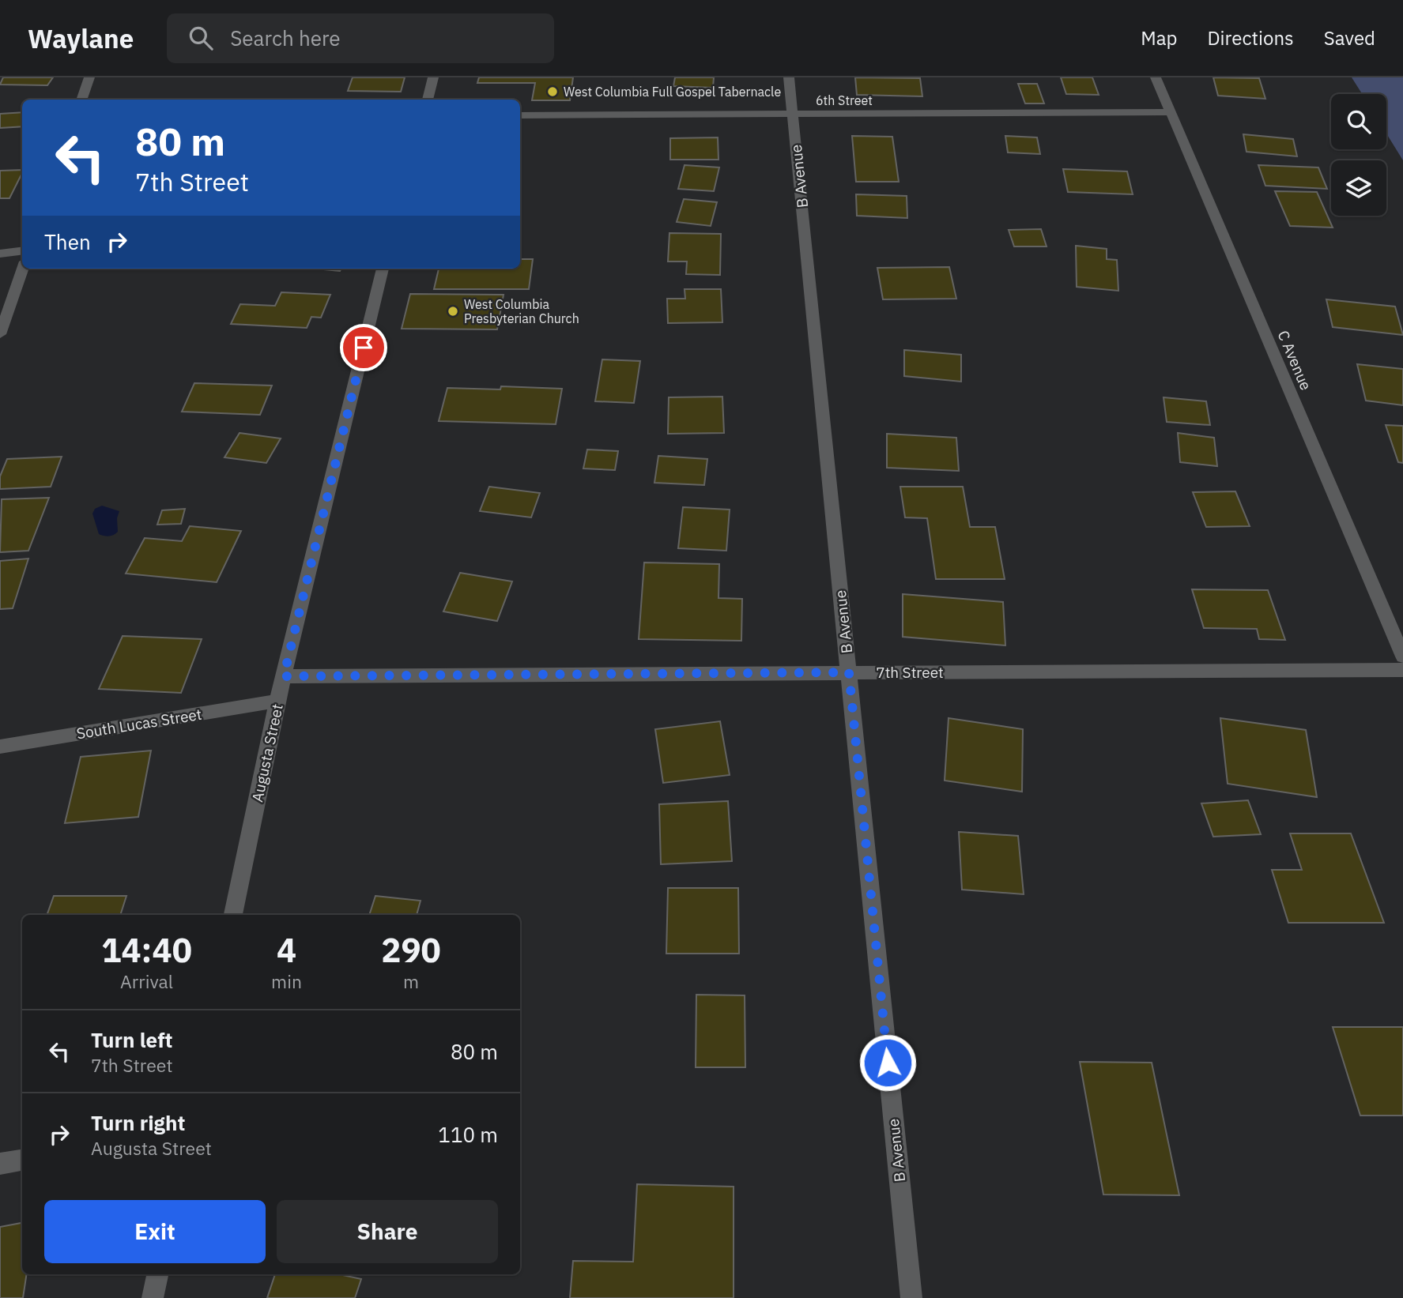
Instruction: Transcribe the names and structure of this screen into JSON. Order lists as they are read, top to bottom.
{
  "streets": {
    "street": [
      "6th Street",
      "B Avenue",
      "C Avenue",
      "7th Street",
      "South Lucas Street",
      "Augusta Street"
    ]
  },
  "crossings": [
    ["6th Street", "B Avenue"],
    ["6th Street", "C Avenue"],
    ["B Avenue", "7th Street"],
    ["7th Street", "Augusta Street"],
    ["South Lucas Street", "Augusta Street"]
  ],
  "places": ["West Columbia Full Gospel Tabernacle", "West Columbia Presbyterian Church"],
  "page": {
    "header": "Waylane",
    "search": "Search here",
    "nav": ["Map", "Directions", "Saved"],
    "turn": ["80 m", "7th Street"],
    "then": "Then",
    "eta": [
      "14:40",
      "Arrival",
      "4",
      "min",
      "290",
      "m"
    ],
    "list": [
      {
        "name": "Turn left",
        "note": "7th Street",
        "value": "80 m"
      },
      {
        "name": "Turn right",
        "note": "Augusta Street",
        "value": "110 m"
      }
    ],
    "buttons": ["Exit", "Share"]
  }
}
